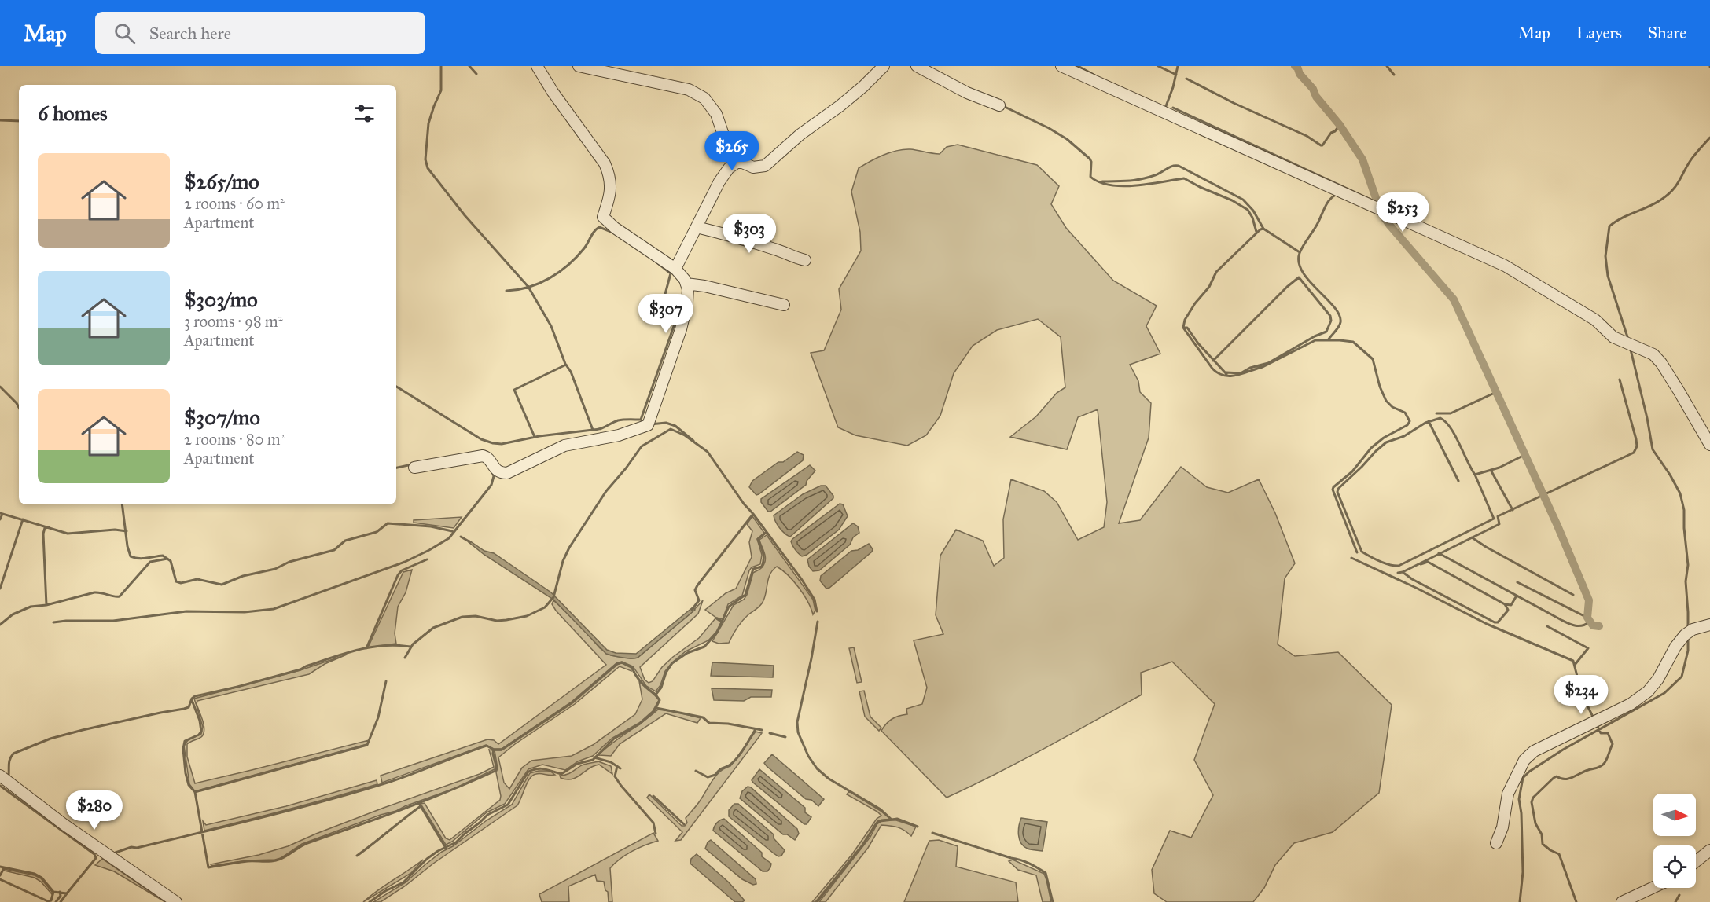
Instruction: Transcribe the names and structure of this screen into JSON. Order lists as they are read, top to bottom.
{
  "north": "right",
  "page": {
    "header": "Map",
    "search": "Search here",
    "nav": ["Map", "Layers", "Share"],
    "heading": "6 homes",
    "price": [
      "$265",
      "$253",
      "$303",
      "$307",
      "$234",
      "$280"
    ],
    "list": [
      {
        "name": "$265/mo",
        "note": "2 rooms · 60 m² · Apartment"
      },
      {
        "name": "$303/mo",
        "note": "3 rooms · 98 m² · Apartment"
      },
      {
        "name": "$307/mo",
        "note": "2 rooms · 80 m² · Apartment"
      }
    ]
  }
}
